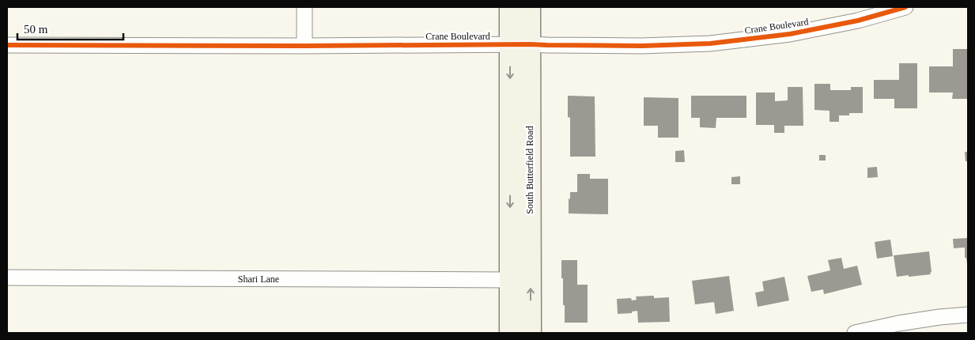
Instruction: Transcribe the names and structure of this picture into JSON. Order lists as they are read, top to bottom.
{
  "streets": {
    "main road": ["South Butterfield Road"],
    "street": ["Crane Boulevard", "Shari Lane"]
  },
  "crossings": [
    ["Crane Boulevard", "South Butterfield Road"],
    ["South Butterfield Road", "Shari Lane"]
  ],
  "scale_bar": "50 m"
}
